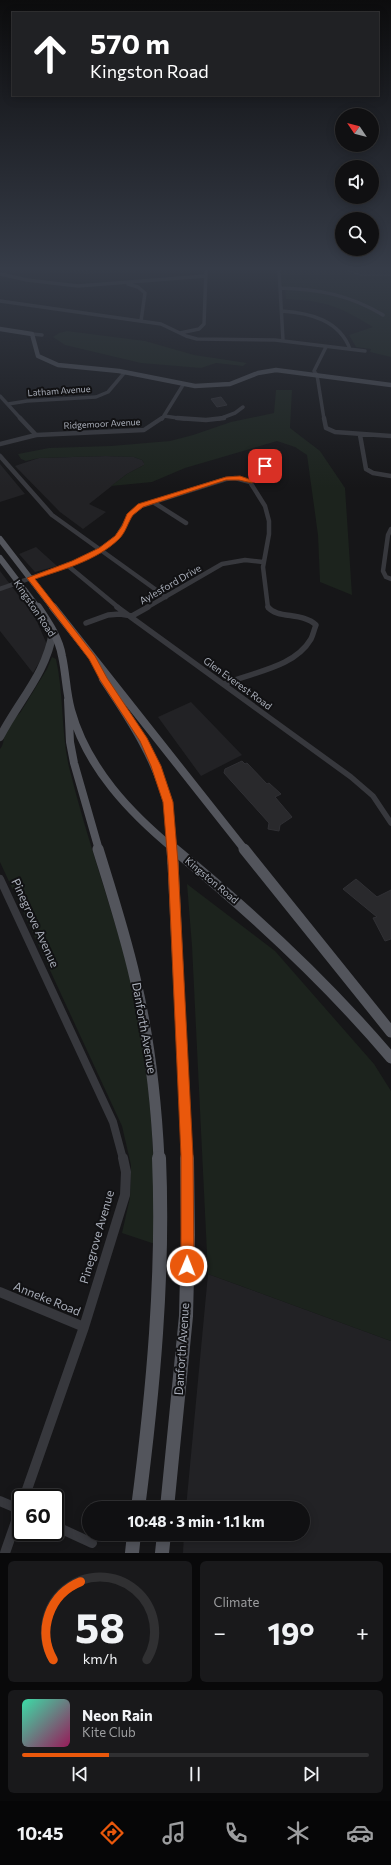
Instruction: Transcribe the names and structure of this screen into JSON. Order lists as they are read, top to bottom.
{
  "streets": {
    "main road": ["Kingston Road", "Danforth Avenue"],
    "street": [
      "Latham Avenue",
      "Ridgemoor Avenue",
      "Aylesford Drive",
      "Glen Everest Road",
      "Pinegrove Avenue",
      "Anneke Road"
    ]
  },
  "crossings": [
    ["Aylesford Drive", "Glen Everest Road"],
    ["Kingston Road", "Danforth Avenue"],
    ["Pinegrove Avenue", "Anneke Road"]
  ],
  "north": "top left",
  "page": {
    "turn": ["570 m", "Kingston Road"],
    "limit": "60",
    "trip": "10:48 · 3 min · 1.1 km",
    "tile": "Climate",
    "heat": ["−", "19°", "+"],
    "song": ["Neon Rain", "Kite Club"],
    "tabs": "10:45",
    "gauge": ["58", "km/h"]
  }
}
